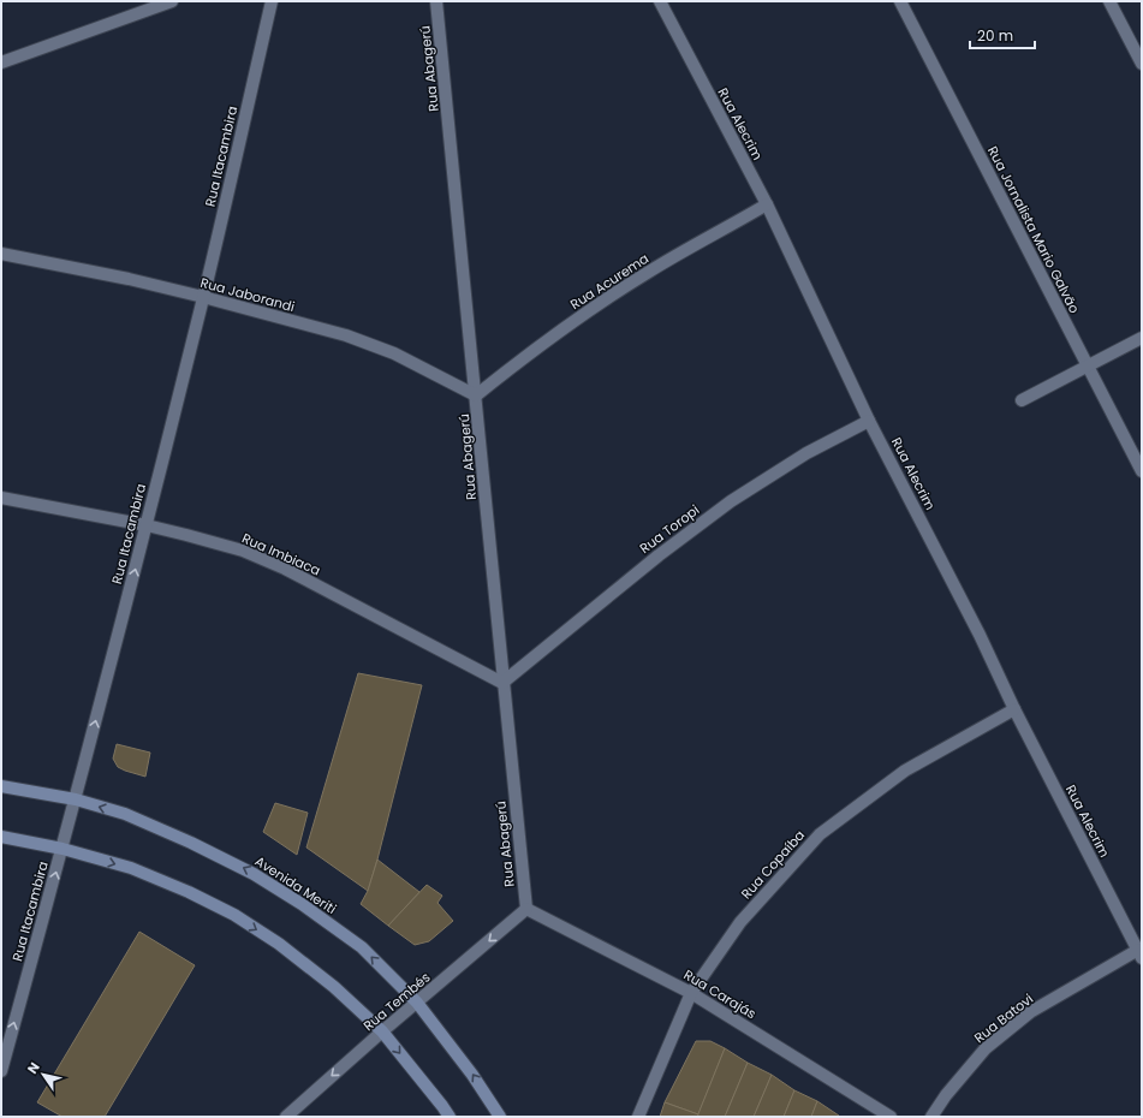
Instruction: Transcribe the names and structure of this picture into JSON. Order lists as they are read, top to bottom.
{
  "streets": {
    "main road": ["Avenida Meriti"],
    "street": [
      "Rua Abagerú",
      "Rua Alecrim",
      "Rua Itacambira",
      "Rua Jornalista Mario Galvão",
      "Rua Acurema",
      "Rua Jaborandi",
      "Rua Toropi",
      "Rua Imbiaca",
      "Rua Copaíba",
      "Rua Carajás",
      "Rua Tembés",
      "Rua Batovi"
    ]
  },
  "crossings": [
    ["Rua Abagerú", "Rua Acurema"],
    ["Rua Abagerú", "Rua Jaborandi"],
    ["Rua Abagerú", "Rua Toropi"],
    ["Rua Abagerú", "Rua Imbiaca"],
    ["Rua Abagerú", "Rua Carajás"],
    ["Rua Abagerú", "Rua Tembés"],
    ["Rua Alecrim", "Rua Acurema"],
    ["Rua Alecrim", "Rua Toropi"],
    ["Rua Alecrim", "Rua Copaíba"],
    ["Rua Alecrim", "Rua Batovi"],
    ["Rua Itacambira", "Rua Jaborandi"],
    ["Rua Itacambira", "Rua Imbiaca"],
    ["Rua Itacambira", "Avenida Meriti"],
    ["Rua Acurema", "Rua Jaborandi"],
    ["Rua Toropi", "Rua Imbiaca"],
    ["Rua Copaíba", "Rua Carajás"],
    ["Avenida Meriti", "Rua Tembés"],
    ["Rua Carajás", "Rua Tembés"]
  ],
  "one_way": ["Rua Itacambira", "Rua Tembés"],
  "scale_bar": "20 m",
  "north": "top left"
}
